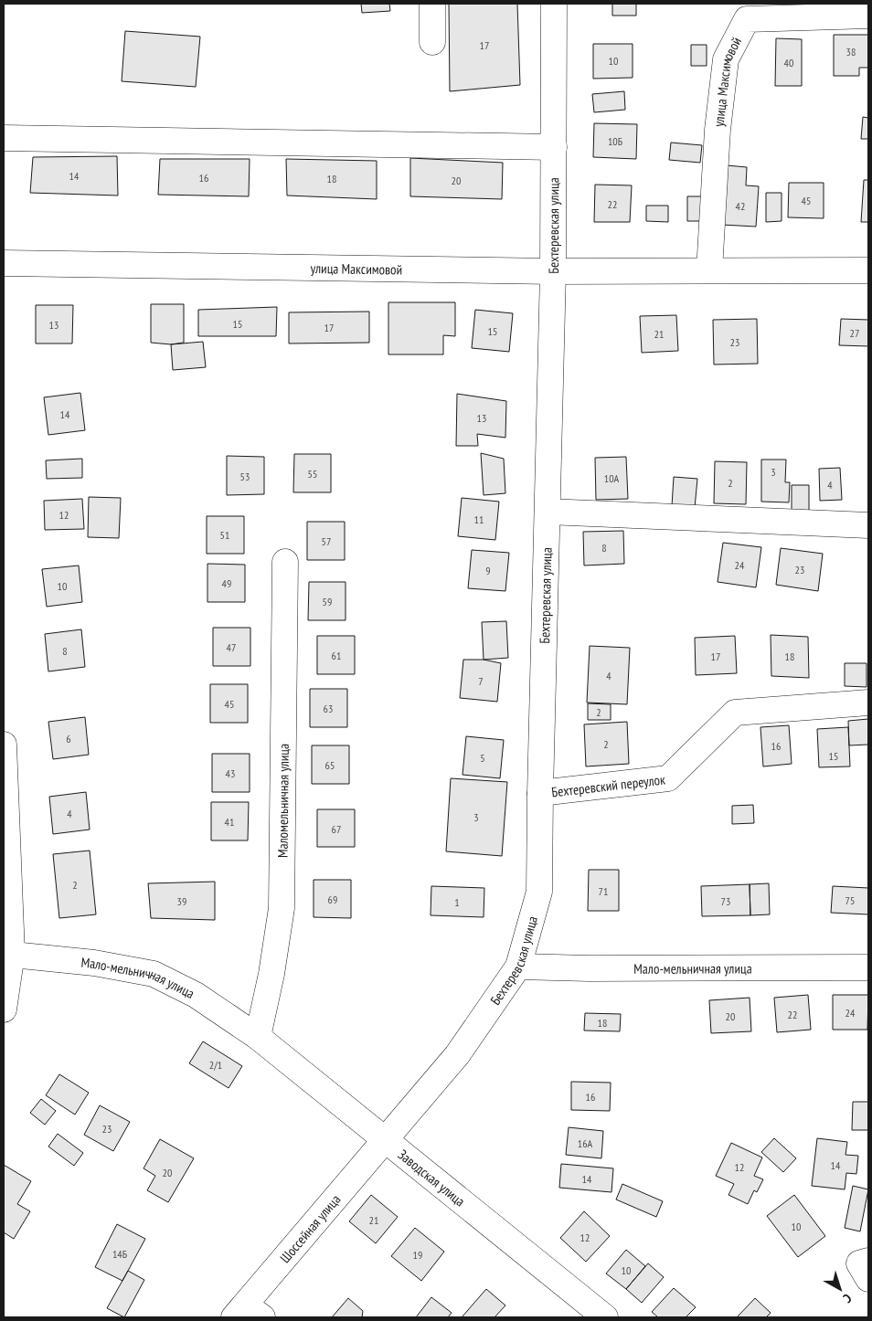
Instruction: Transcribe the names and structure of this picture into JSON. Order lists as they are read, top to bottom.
{
  "streets": {
    "street": [
      "улица Максимовой",
      "Бехтеревская улица",
      "Бехтеревский переулок",
      "Маломельничная улица",
      "Мало-мельничная улица",
      "Заводская улица",
      "Шоссейная улица"
    ]
  },
  "crossings": [
    ["улица Максимовой", "Бехтеревская улица"],
    ["Бехтеревская улица", "Бехтеревский переулок"],
    ["Бехтеревская улица", "Мало-мельничная улица"],
    ["Бехтеревская улица", "Заводская улица"],
    ["Бехтеревская улица", "Шоссейная улица"],
    ["Маломельничная улица", "Мало-мельничная улица"],
    ["Маломельничная улица", "Заводская улица"],
    ["Мало-мельничная улица", "Заводская улица"],
    ["Заводская улица", "Шоссейная улица"]
  ],
  "house_numbers": [
    "17",
    "38",
    "10",
    "40",
    "10Б",
    "14",
    "16",
    "18",
    "20",
    "45",
    "22",
    "42",
    "15",
    "13",
    "17",
    "15",
    "27",
    "21",
    "23",
    "14",
    "13",
    "3",
    "55",
    "53",
    "10А",
    "2",
    "4",
    "12",
    "11",
    "51",
    "57",
    "8",
    "24",
    "23",
    "9",
    "49",
    "10",
    "59",
    "47",
    "8",
    "61",
    "17",
    "18",
    "4",
    "7",
    "45",
    "63",
    "2",
    "6",
    "2",
    "16",
    "15",
    "5",
    "65",
    "43",
    "4",
    "3",
    "41",
    "67",
    "2",
    "71",
    "69",
    "75",
    "39",
    "73",
    "1",
    "24",
    "22",
    "20",
    "18",
    "2/1",
    "16",
    "23",
    "16А",
    "14",
    "12",
    "20",
    "14",
    "21",
    "10",
    "12",
    "14Б",
    "19",
    "10"
  ],
  "north": "bottom right"
}
